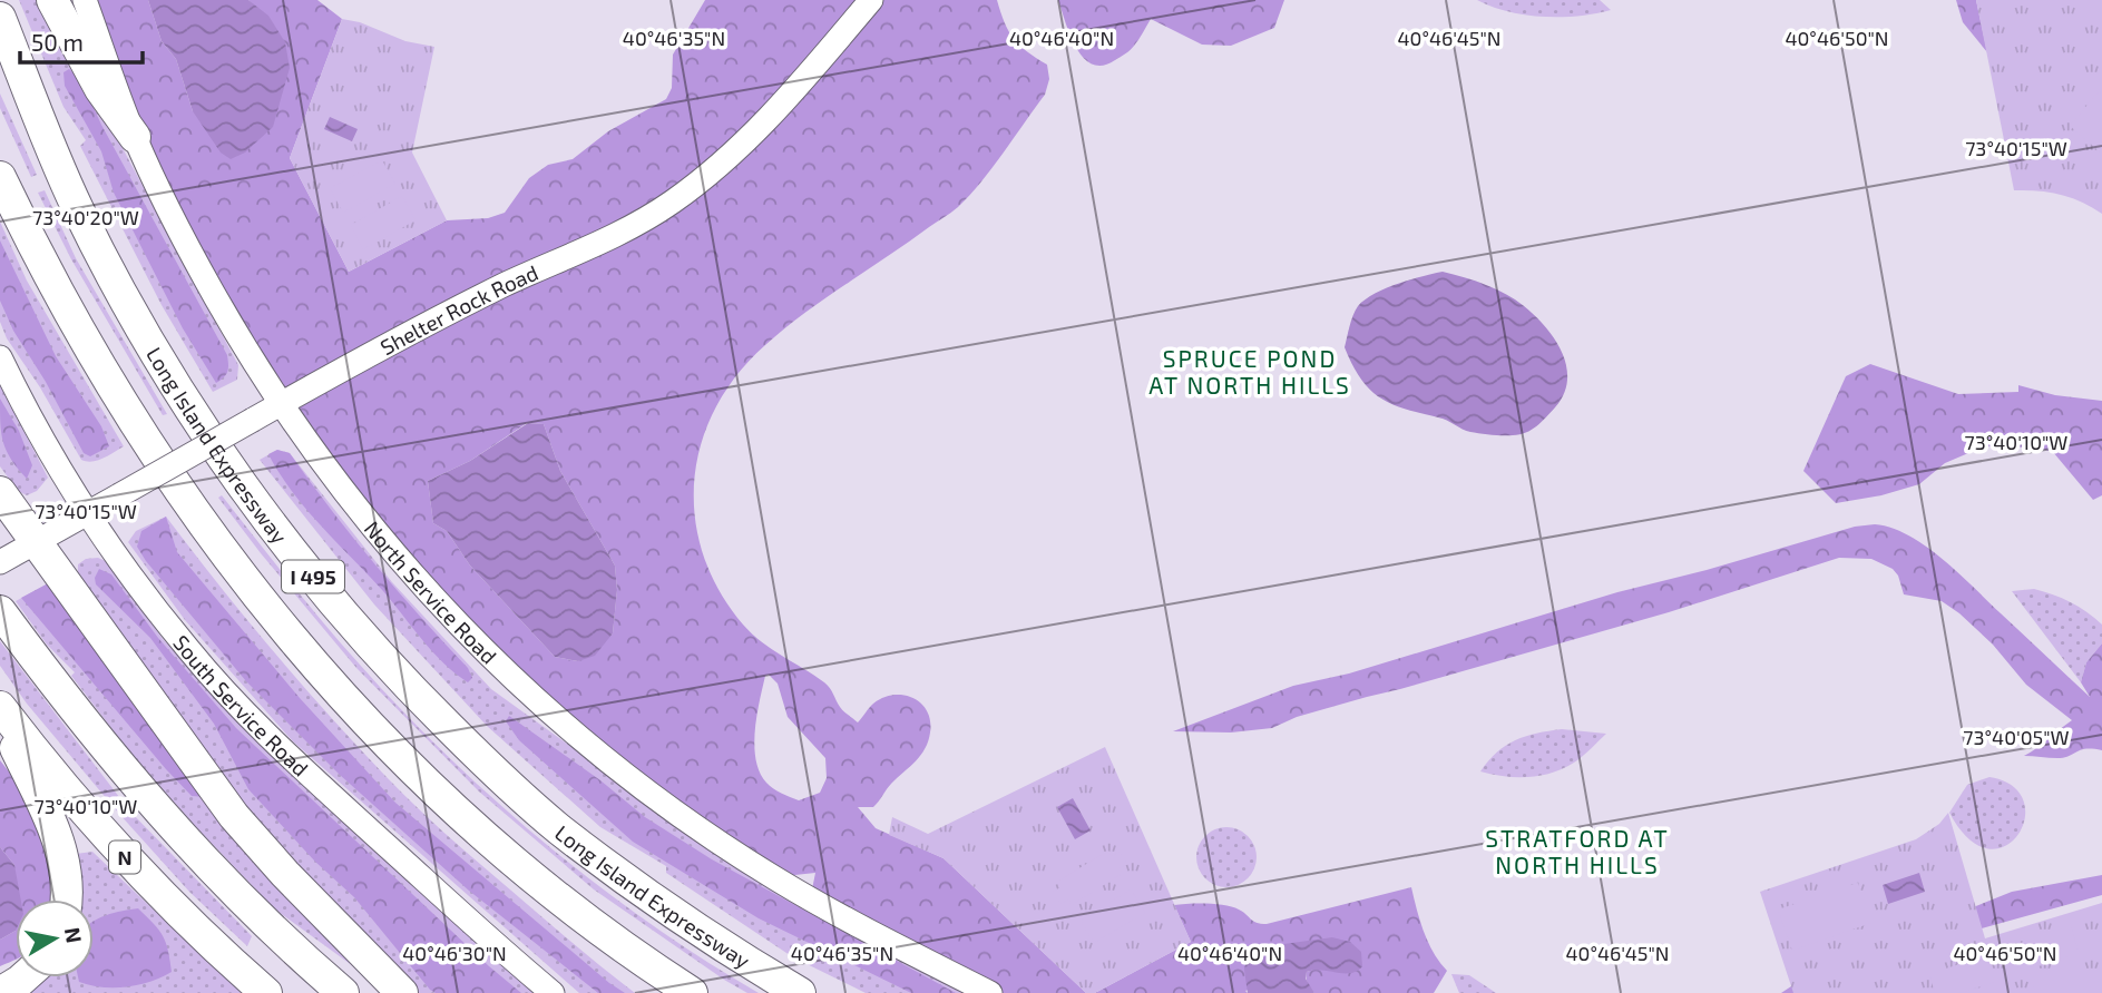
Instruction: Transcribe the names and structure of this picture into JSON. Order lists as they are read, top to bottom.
{
  "streets": {
    "highway": ["Long Island Expressway", "I 495", "N"],
    "main road": ["Shelter Rock Road", "North Service Road", "South Service Road"]
  },
  "crossings": [
    ["Shelter Rock Road", "North Service Road"],
    ["Shelter Rock Road", "South Service Road"]
  ],
  "districts": ["SPRUCE POND AT NORTH HILLS", "STRATFORD AT NORTH HILLS"],
  "scale_bar": "50 m",
  "north": "right",
  "coordinates": [
    "40°46'35\"N",
    "40°46'40\"N",
    "40°46'45\"N",
    "40°46'50\"N",
    "73°40'15\"W",
    "73°40'20\"W",
    "73°40'10\"W",
    "73°40'05\"W",
    "40°46'30\"N"
  ]
}
